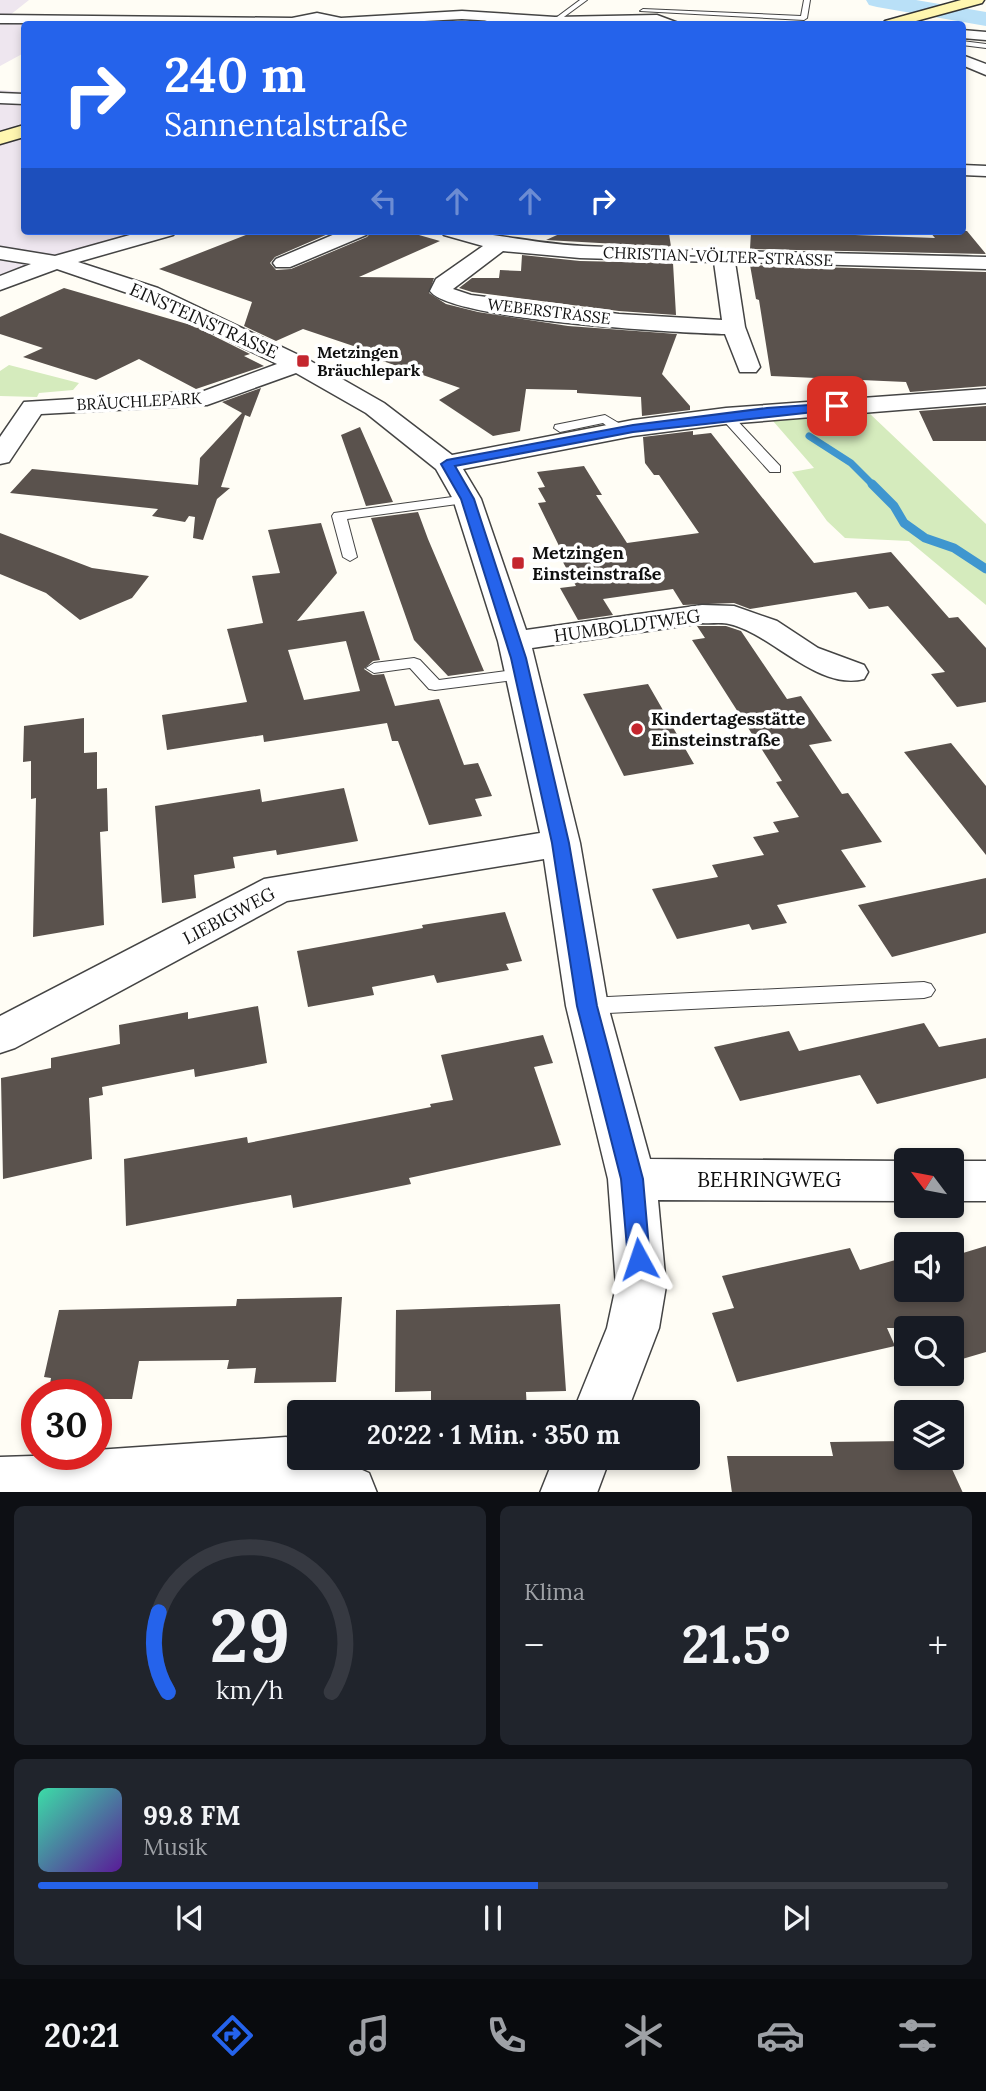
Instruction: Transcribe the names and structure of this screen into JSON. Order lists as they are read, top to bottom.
{
  "streets": {
    "street": [
      "CHRISTIAN-VÖLTER-STRASSE",
      "WEBERSTRASSE",
      "EINSTEINSTRASSE",
      "BRÄUCHLEPARK",
      "HUMBOLDTWEG",
      "LIEBIGWEG",
      "BEHRINGWEG"
    ]
  },
  "crossings": [
    ["CHRISTIAN-VÖLTER-STRASSE", "WEBERSTRASSE"],
    ["EINSTEINSTRASSE", "BRÄUCHLEPARK"],
    ["EINSTEINSTRASSE", "HUMBOLDTWEG"],
    ["EINSTEINSTRASSE", "LIEBIGWEG"],
    ["EINSTEINSTRASSE", "BEHRINGWEG"]
  ],
  "places": {
    "transit": ["Metzingen Bräuchlepark", "Metzingen Einsteinstraße"],
    "other": ["Kindertagesstätte Einsteinstraße"]
  },
  "north": "top left",
  "page": {
    "turn": ["240 m", "Sannentalstraße"],
    "limit": "30",
    "trip": "20:22 · 1 Min. · 350 m",
    "tile": "Klima",
    "heat": ["−", "21.5°", "+"],
    "song": ["99.8 FM", "Musik"],
    "tabs": "20:21",
    "gauge": ["29", "km/h"]
  }
}
